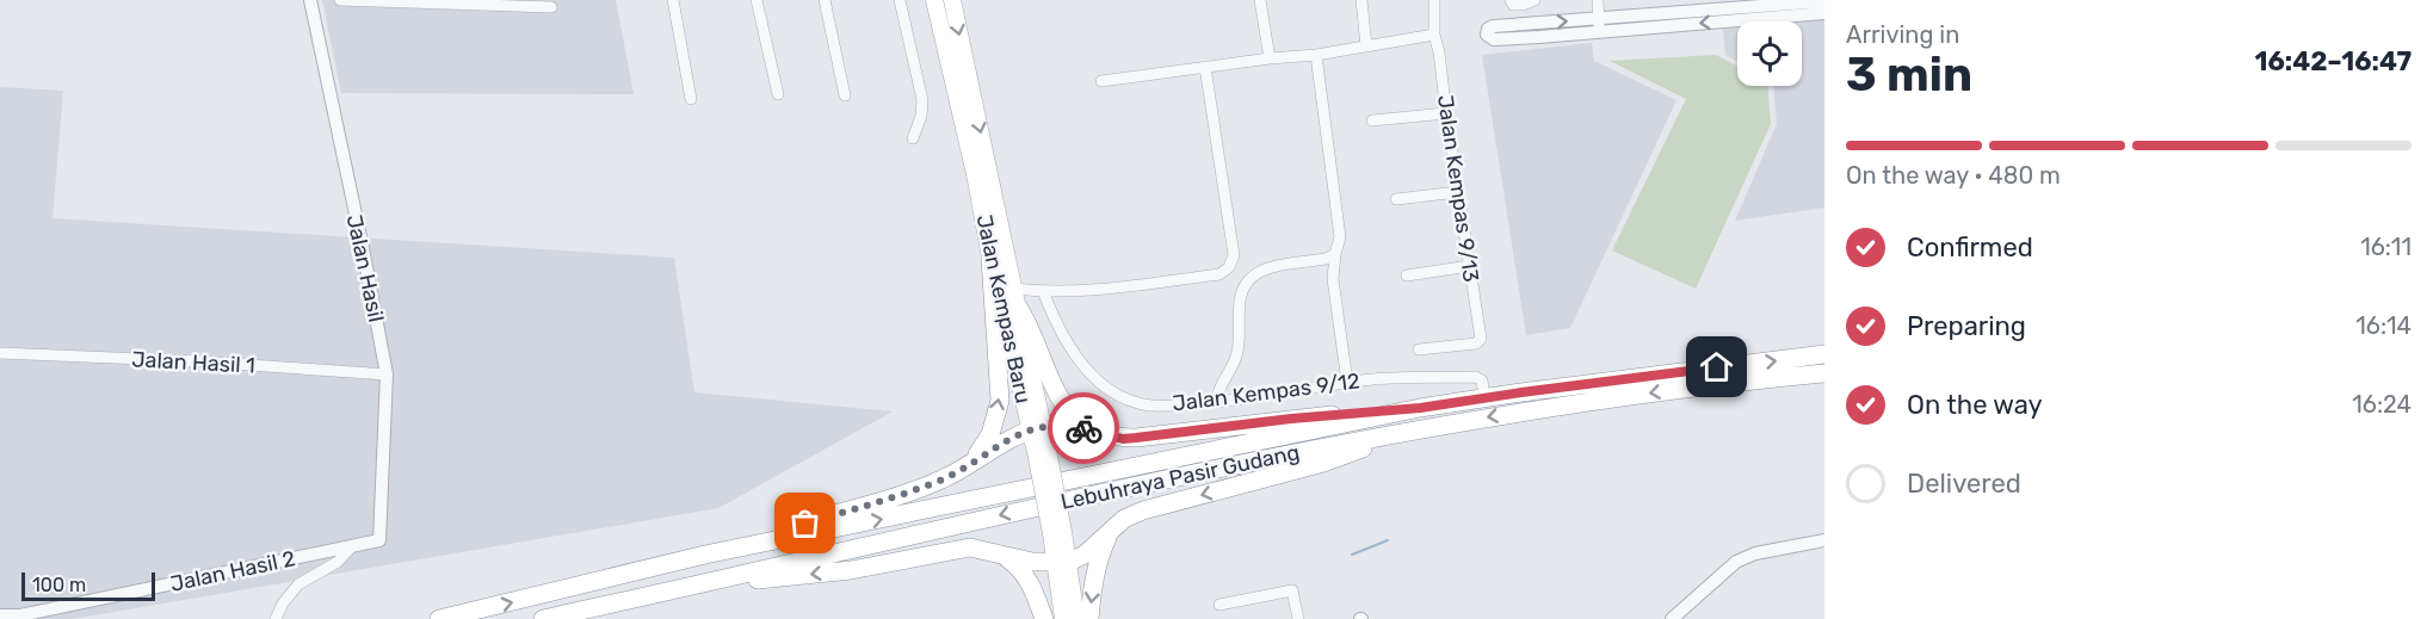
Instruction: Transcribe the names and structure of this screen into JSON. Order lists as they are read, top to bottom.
{
  "streets": {
    "highway": ["Lebuhraya Pasir Gudang"],
    "main road": ["Jalan Kempas Baru"],
    "street": [
      "Jalan Kempas 9/13",
      "Jalan Hasil",
      "Jalan Hasil 1",
      "Jalan Kempas 9/12",
      "Jalan Hasil 2"
    ]
  },
  "crossings": [
    ["Jalan Hasil", "Jalan Hasil 1"],
    ["Jalan Hasil", "Jalan Hasil 2"],
    ["Jalan Kempas 9/12", "Lebuhraya Pasir Gudang"]
  ],
  "scale_bar": "100 m",
  "page": {
    "heading": ["3 min", "Arriving in", "16:42–16:47"],
    "bar": "On the way · 480 m",
    "list": [
      ["Confirmed", "16:11"],
      ["Preparing", "16:14"],
      ["On the way", "16:24"],
      "Delivered"
    ],
    "scale": "100 m"
  }
}
